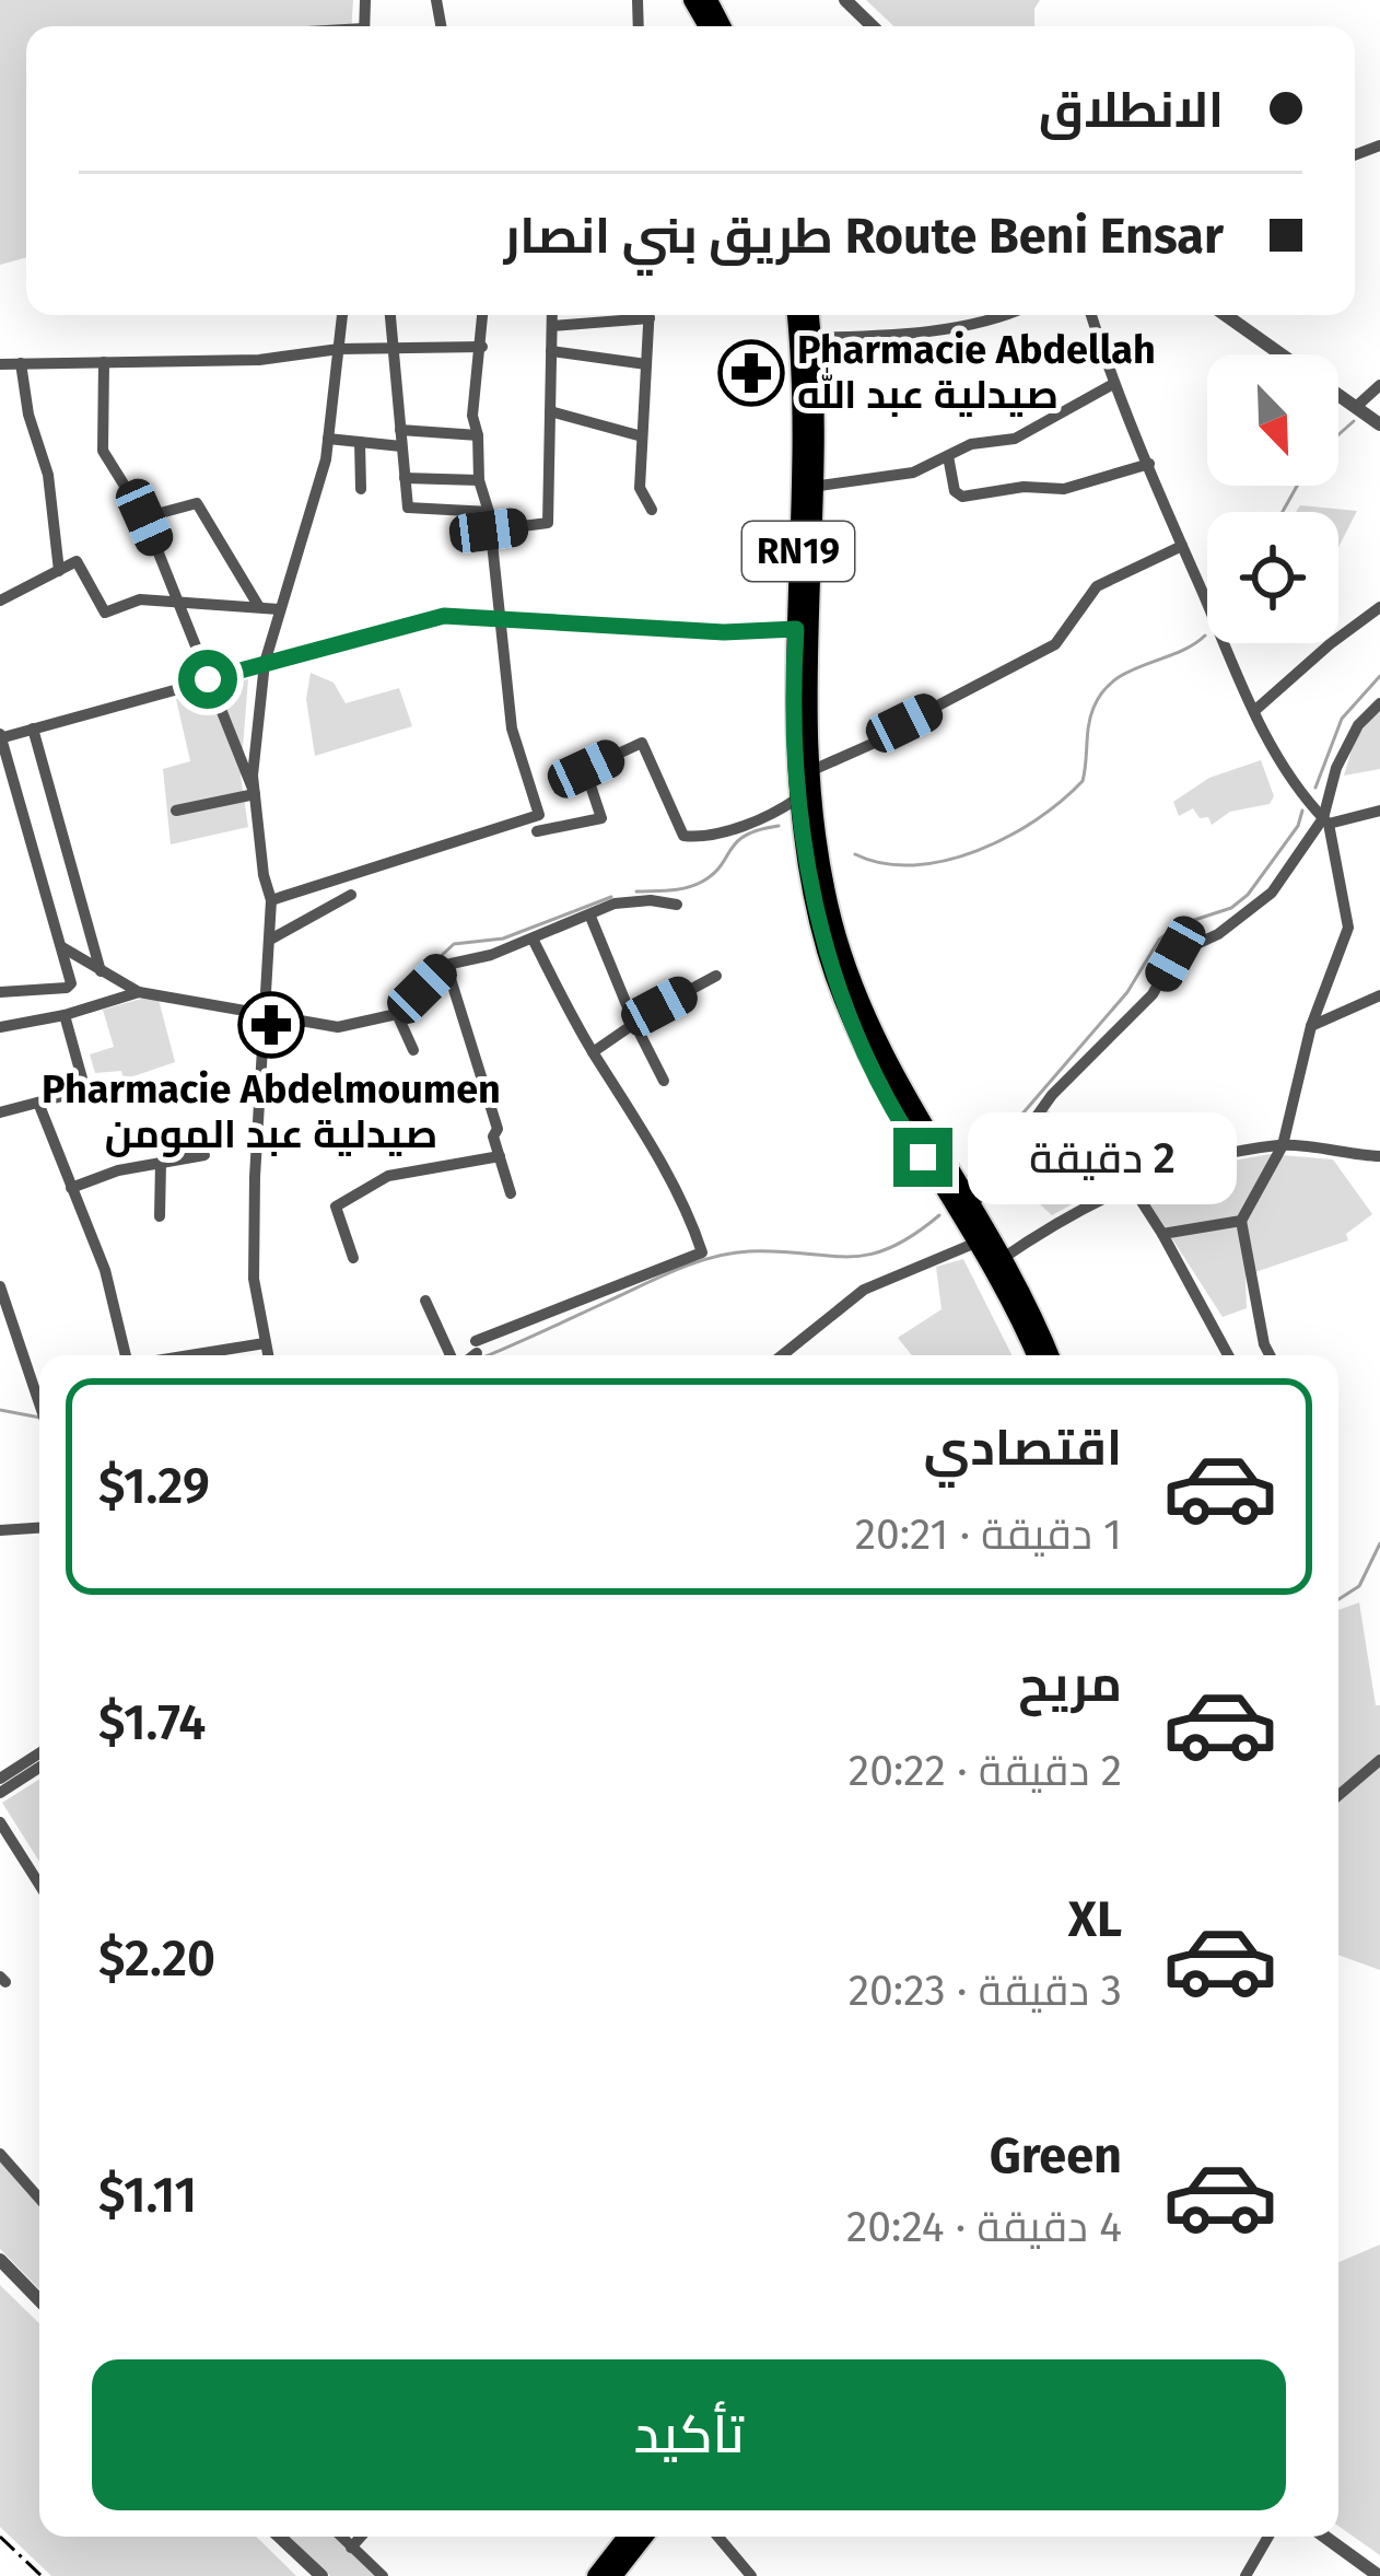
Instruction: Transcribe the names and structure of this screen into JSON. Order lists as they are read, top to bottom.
{
  "streets": {
    "highway": ["RN19"]
  },
  "places": {
    "pharmacy": ["Pharmacie Abdellah صيدلية عبد الله", "Pharmacie Abdelmoumen صيدلية عبد المومن"]
  },
  "north": "bottom right",
  "page": {
    "banner": ["الانطلاق", "Route Beni Ensar طريق بني انصار"],
    "bubble": "2 دقيقة",
    "list": [
      {
        "name": "اقتصادي",
        "note": "1 دقيقة · 20:21",
        "value": "$1.29"
      },
      {
        "name": "مريح",
        "note": "2 دقيقة · 20:22",
        "value": "$1.74"
      },
      {
        "name": "XL",
        "note": "3 دقيقة · 20:23",
        "value": "$2.20"
      },
      {
        "name": "Green",
        "note": "4 دقيقة · 20:24",
        "value": "$1.11"
      }
    ],
    "buttons": "تأكيد"
  }
}
